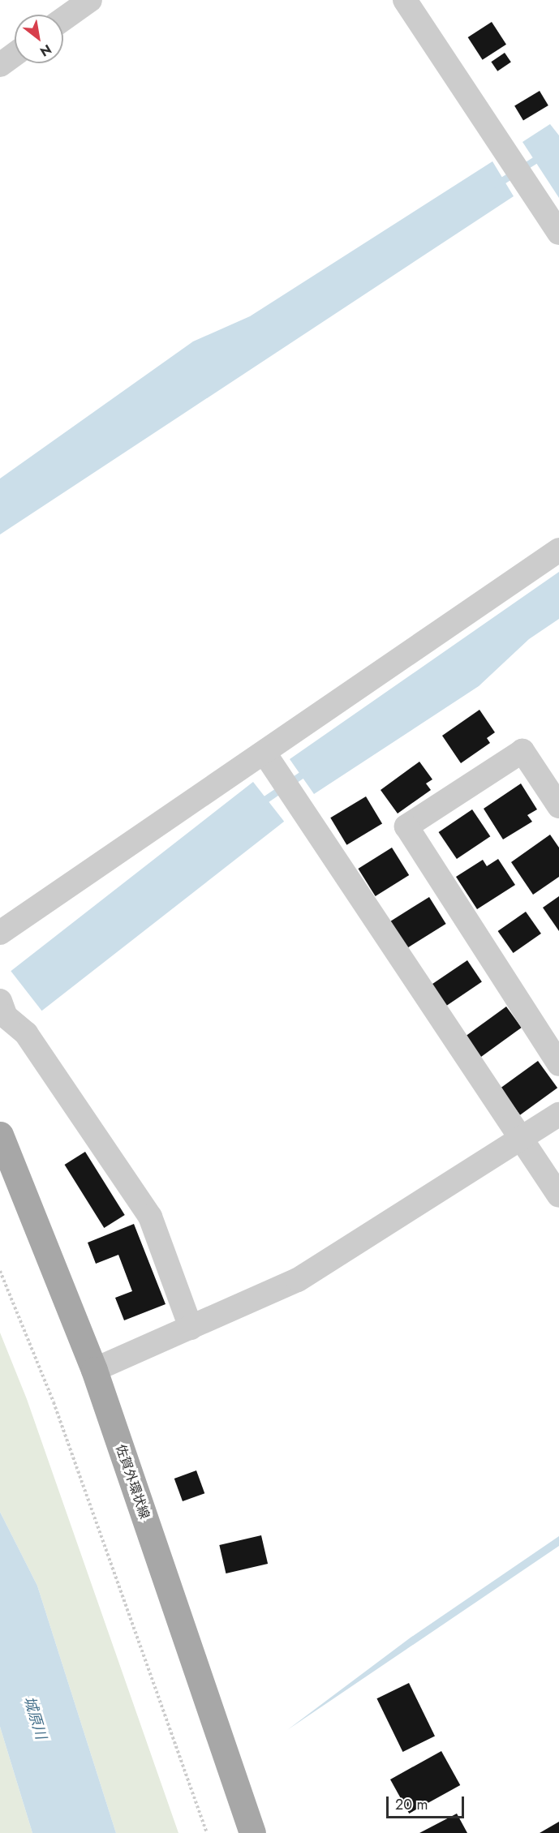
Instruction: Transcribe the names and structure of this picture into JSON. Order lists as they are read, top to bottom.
{
  "streets": {
    "main road": ["佐賀外環状線"]
  },
  "water": ["城原川"],
  "scale_bar": "20 m",
  "north": "bottom right"
}
